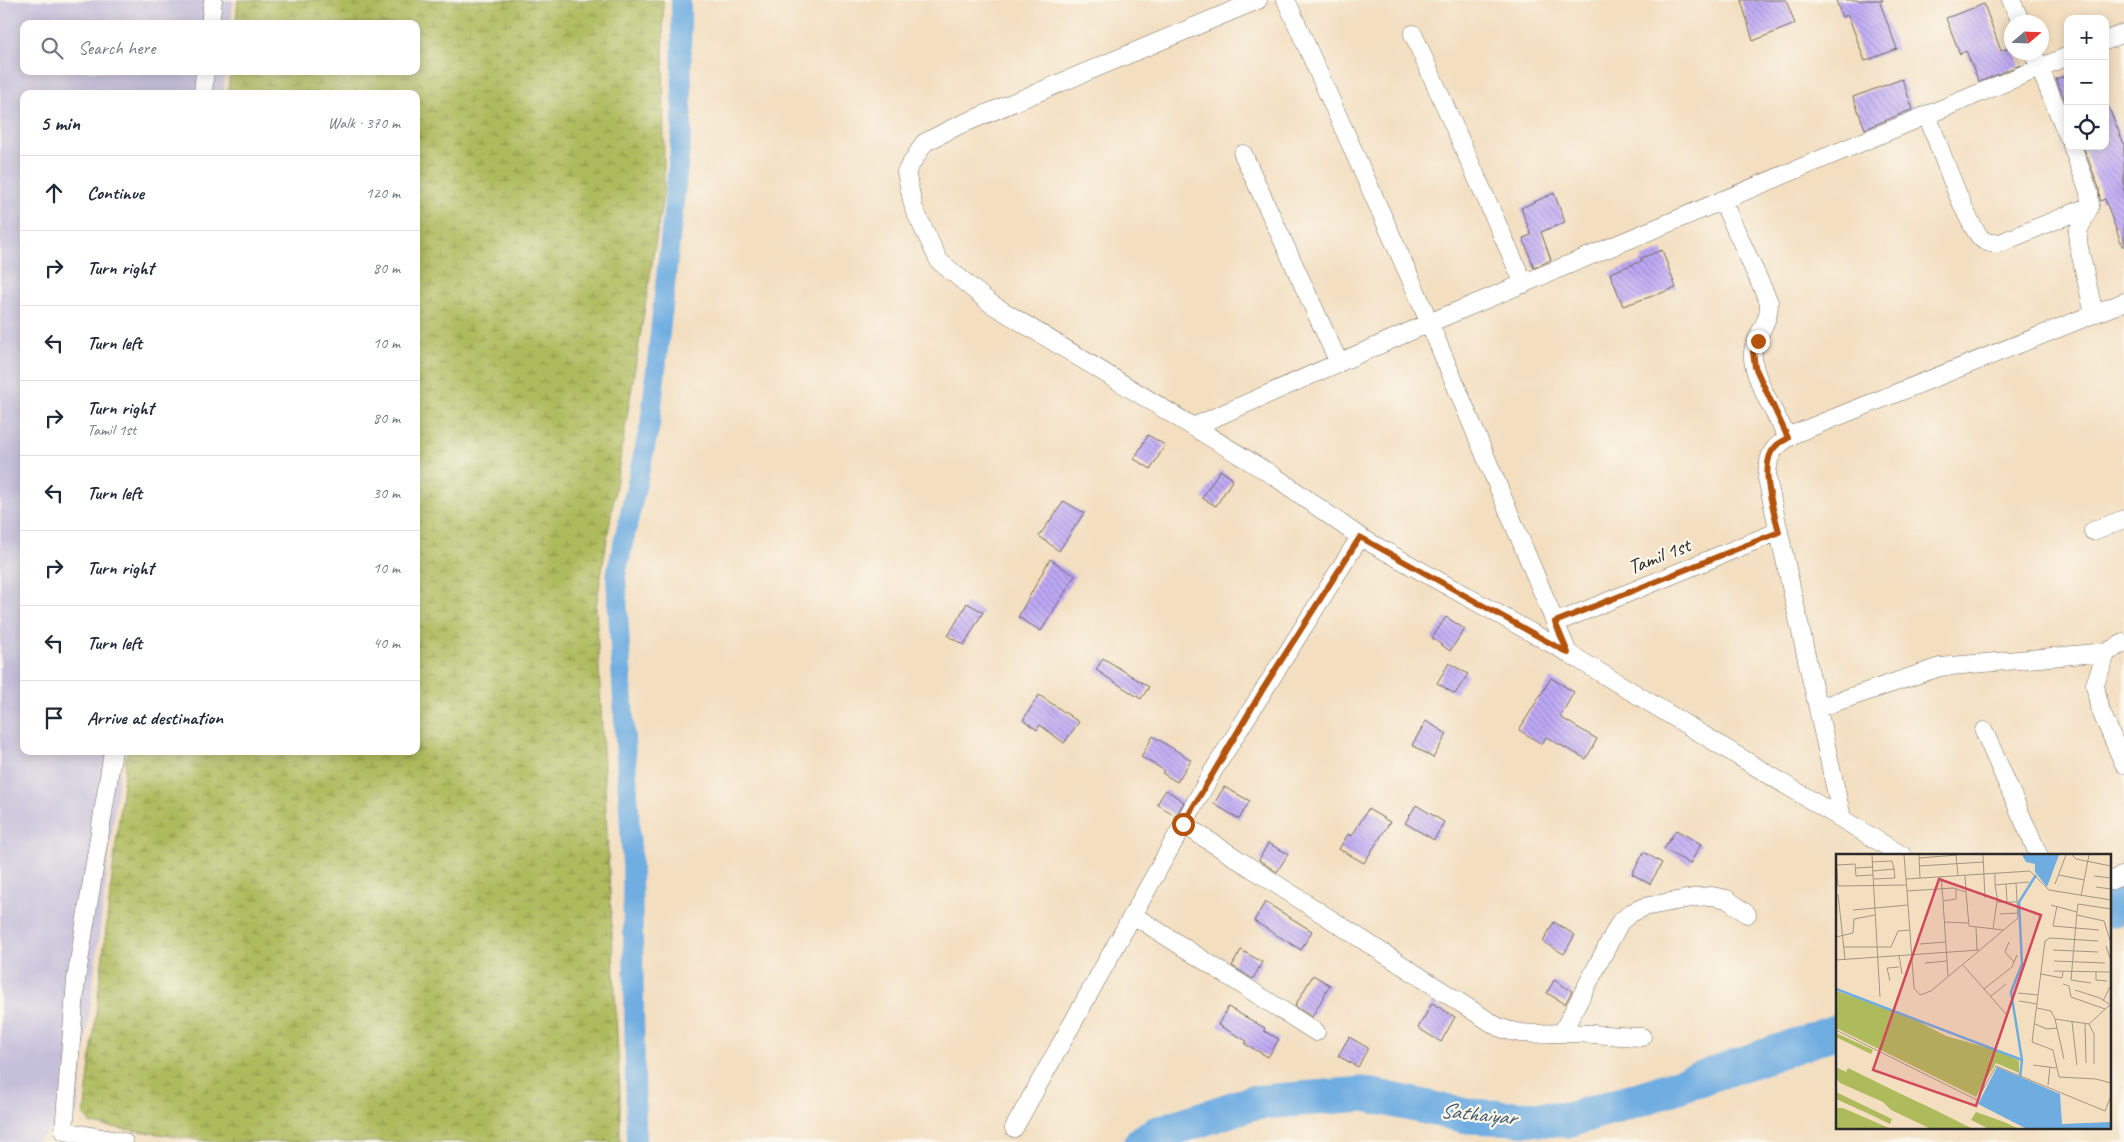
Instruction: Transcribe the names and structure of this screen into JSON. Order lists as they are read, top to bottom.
{
  "streets": {
    "street": ["Tamil 1st"]
  },
  "water": ["Sathaiyar"],
  "north": "right",
  "page": {
    "map_buttons": ["+", "−"],
    "search": "Search here",
    "heading": ["5 min", "Walk · 370 m"],
    "list": [
      ["Continue", "120 m"],
      ["Turn right", "80 m"],
      ["Turn left", "10 m"],
      ["Turn right", "Tamil 1st", "80 m"],
      ["Turn left", "30 m"],
      ["Turn right", "10 m"],
      ["Turn left", "40 m"],
      "Arrive at destination"
    ]
  }
}
